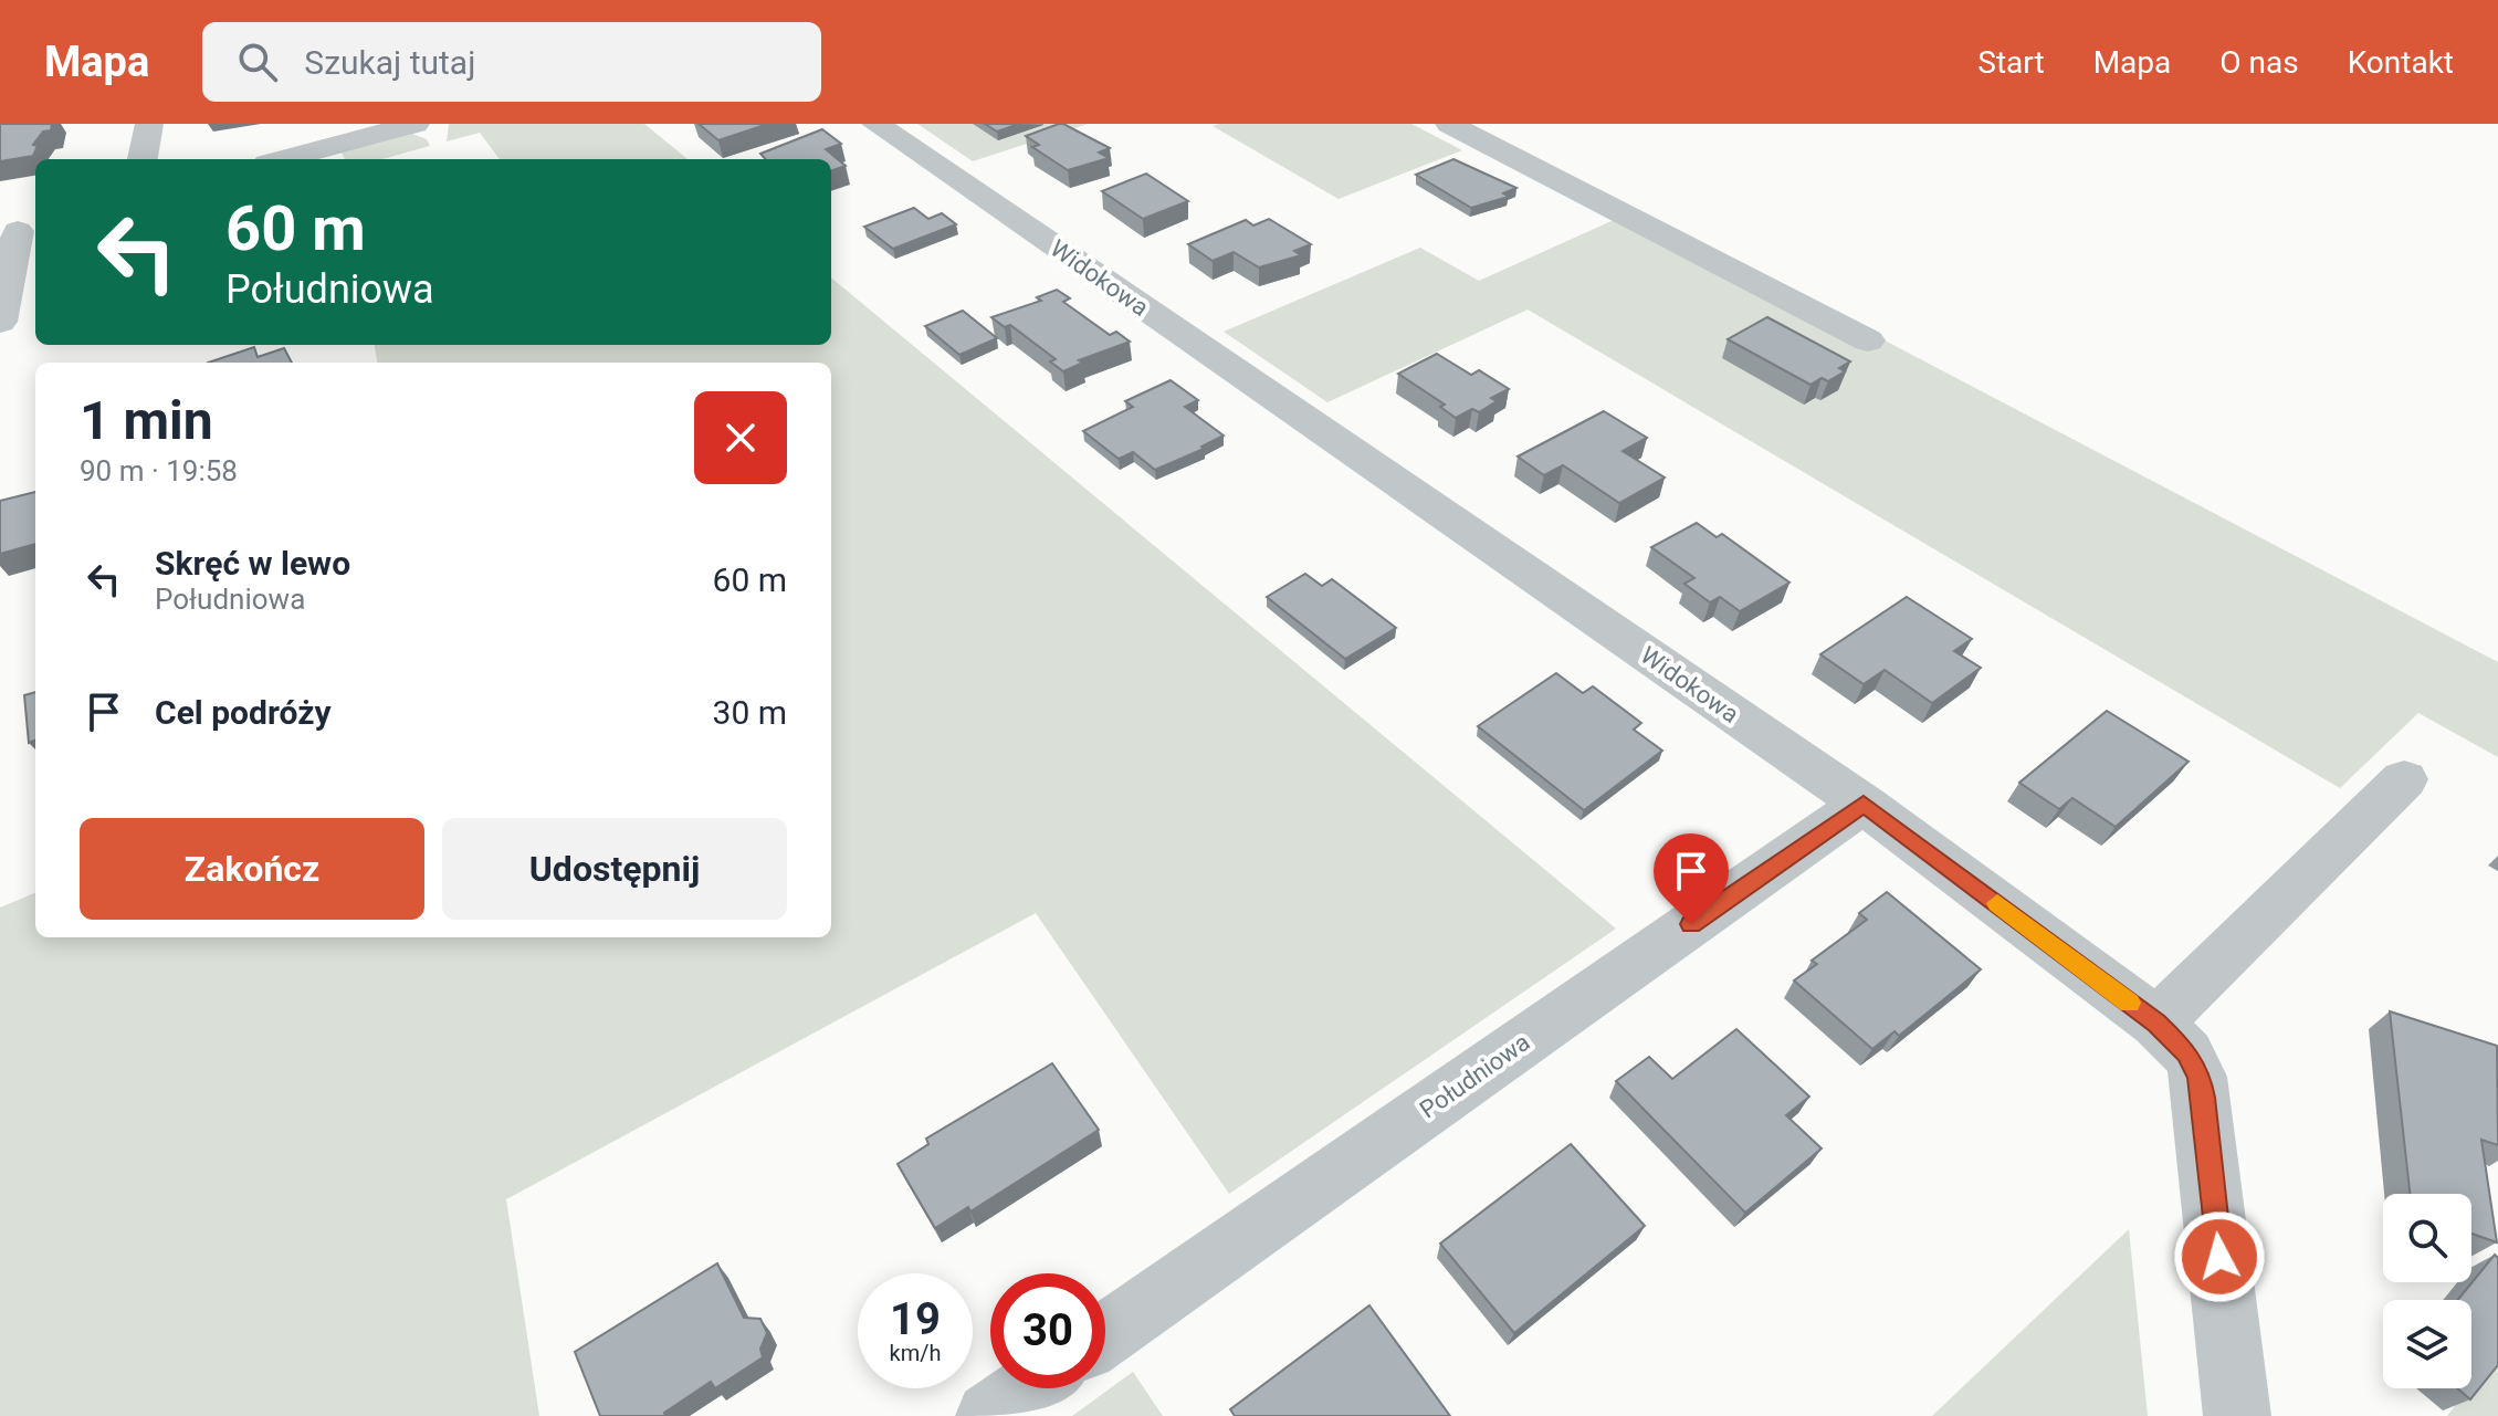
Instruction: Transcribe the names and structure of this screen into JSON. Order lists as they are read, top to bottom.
{
  "streets": {
    "street": ["Widokowa", "Południowa"]
  },
  "crossings": [
    ["Widokowa", "Południowa"]
  ],
  "page": {
    "header": "Mapa",
    "search": "Szukaj tutaj",
    "nav": [
      "Start",
      "Mapa",
      "O nas",
      "Kontakt"
    ],
    "turn": ["60 m", "Południowa"],
    "heading": ["1 min", "90 m · 19:58"],
    "list": [
      {
        "name": "Skręć w lewo",
        "note": "Południowa",
        "value": "60 m"
      },
      {
        "name": "Cel podróży",
        "value": "30 m"
      }
    ],
    "buttons": ["Zakończ", "Udostępnij"],
    "speed": "19 km/h",
    "limit": "30"
  }
}
